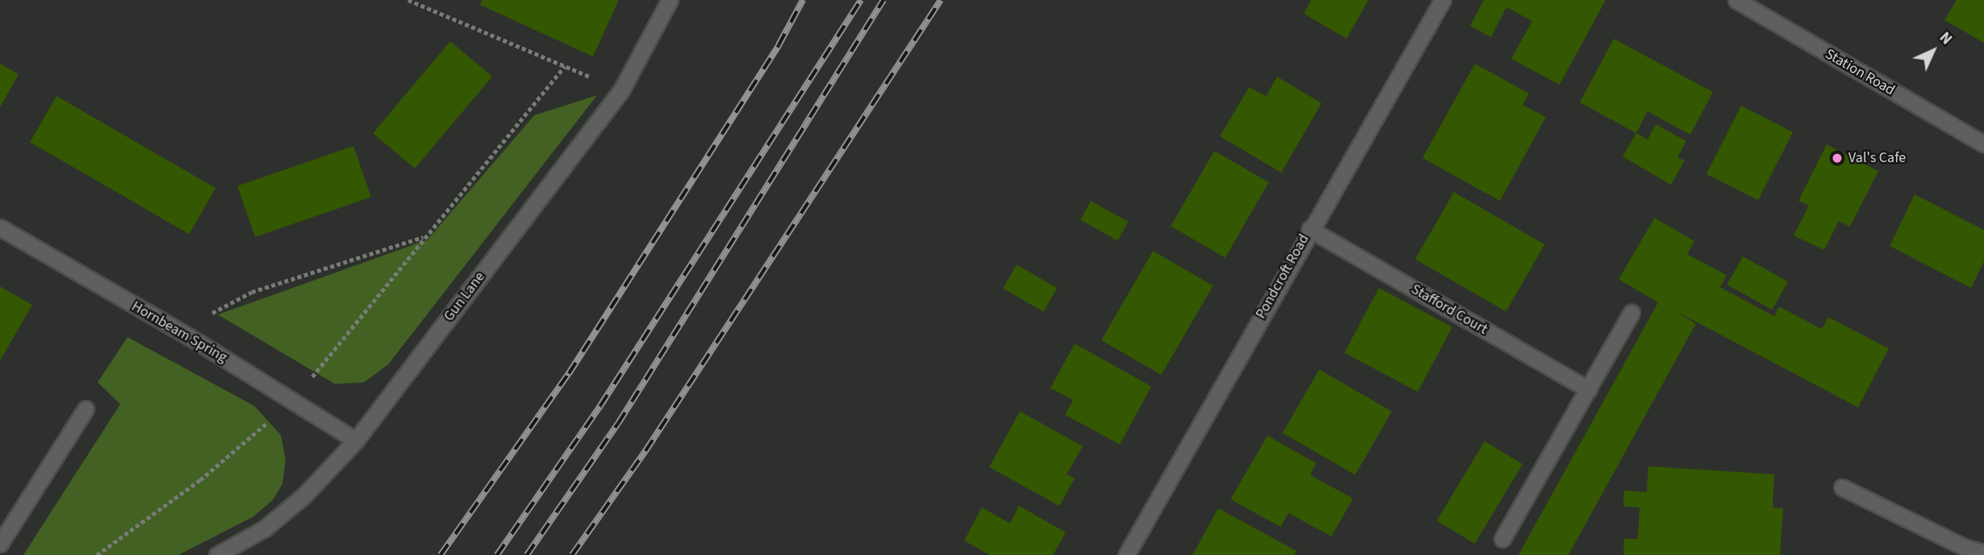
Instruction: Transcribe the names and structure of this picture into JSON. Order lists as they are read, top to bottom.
{
  "streets": {
    "street": [
      "Station Road",
      "Pondcroft Road",
      "Gun Lane",
      "Stafford Court",
      "Hornbeam Spring"
    ]
  },
  "crossings": [
    ["Pondcroft Road", "Stafford Court"],
    ["Gun Lane", "Hornbeam Spring"]
  ],
  "places": ["Val's Cafe"],
  "north": "top right"
}
